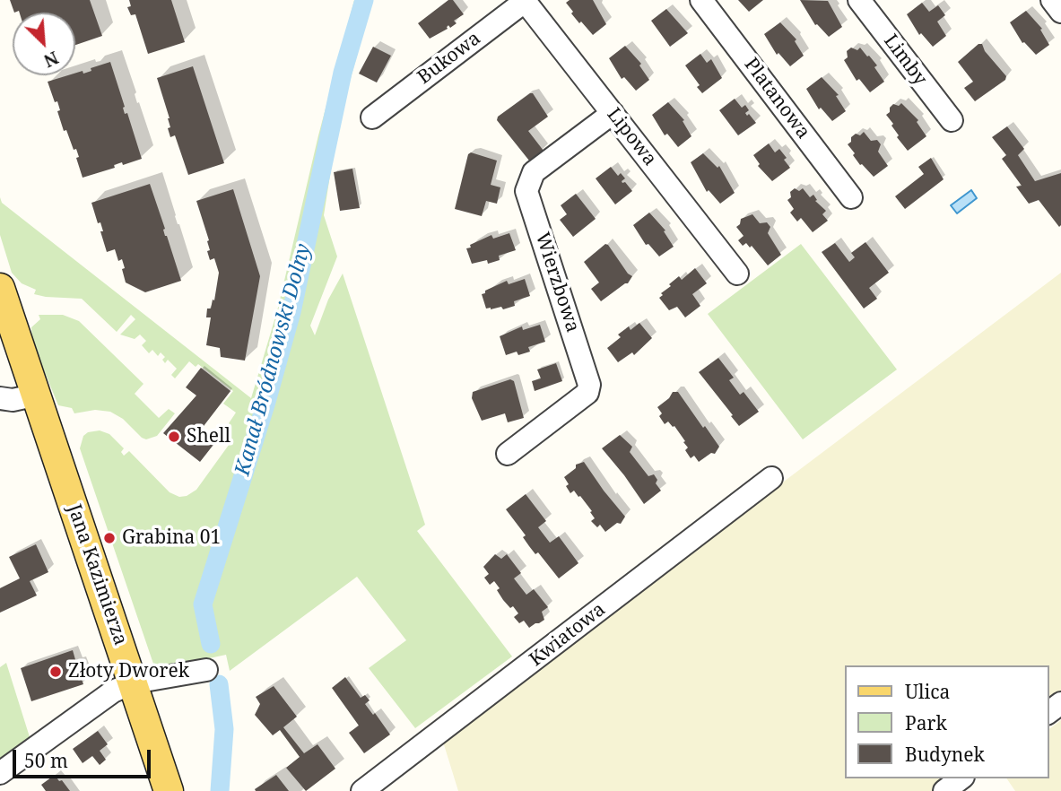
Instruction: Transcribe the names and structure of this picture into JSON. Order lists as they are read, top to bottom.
{
  "streets": {
    "main road": ["Jana Kazimierza"],
    "street": [
      "Bukowa",
      "Limby",
      "Platanowa",
      "Lipowa",
      "Wierzbowa",
      "Kwiatowa"
    ]
  },
  "crossings": [
    ["Bukowa", "Lipowa"],
    ["Lipowa", "Wierzbowa"]
  ],
  "water": ["Kanał Bródnowski Dolny"],
  "places": ["Shell", "Grabina 01", "Złoty Dworek"],
  "legend": ["Ulica", "Park", "Budynek"],
  "scale_bar": "50 m",
  "north": "bottom right"
}
